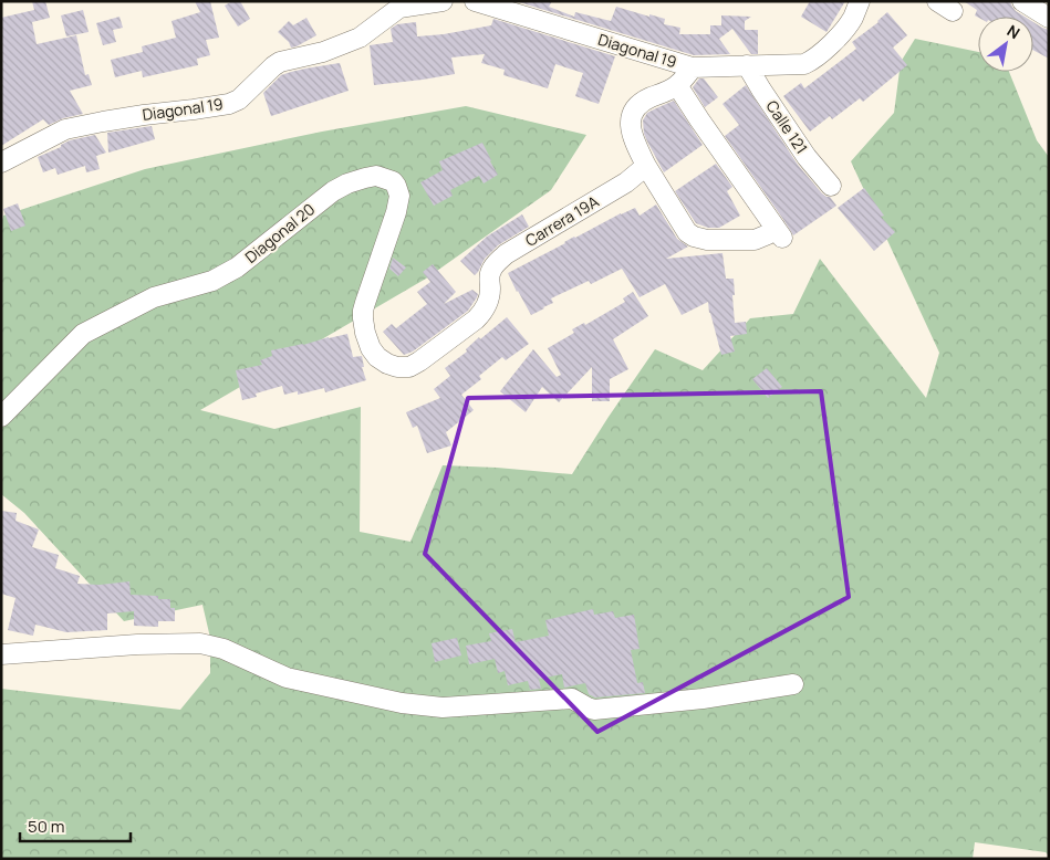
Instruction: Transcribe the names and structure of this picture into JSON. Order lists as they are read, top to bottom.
{
  "streets": {
    "street": [
      "Diagonal 19",
      "Calle 121",
      "Carrera 19A",
      "Diagonal 20"
    ]
  },
  "crossings": [
    ["Diagonal 19", "Calle 121"],
    ["Carrera 19A", "Diagonal 20"]
  ],
  "scale_bar": "50 m",
  "north": "top right"
}
